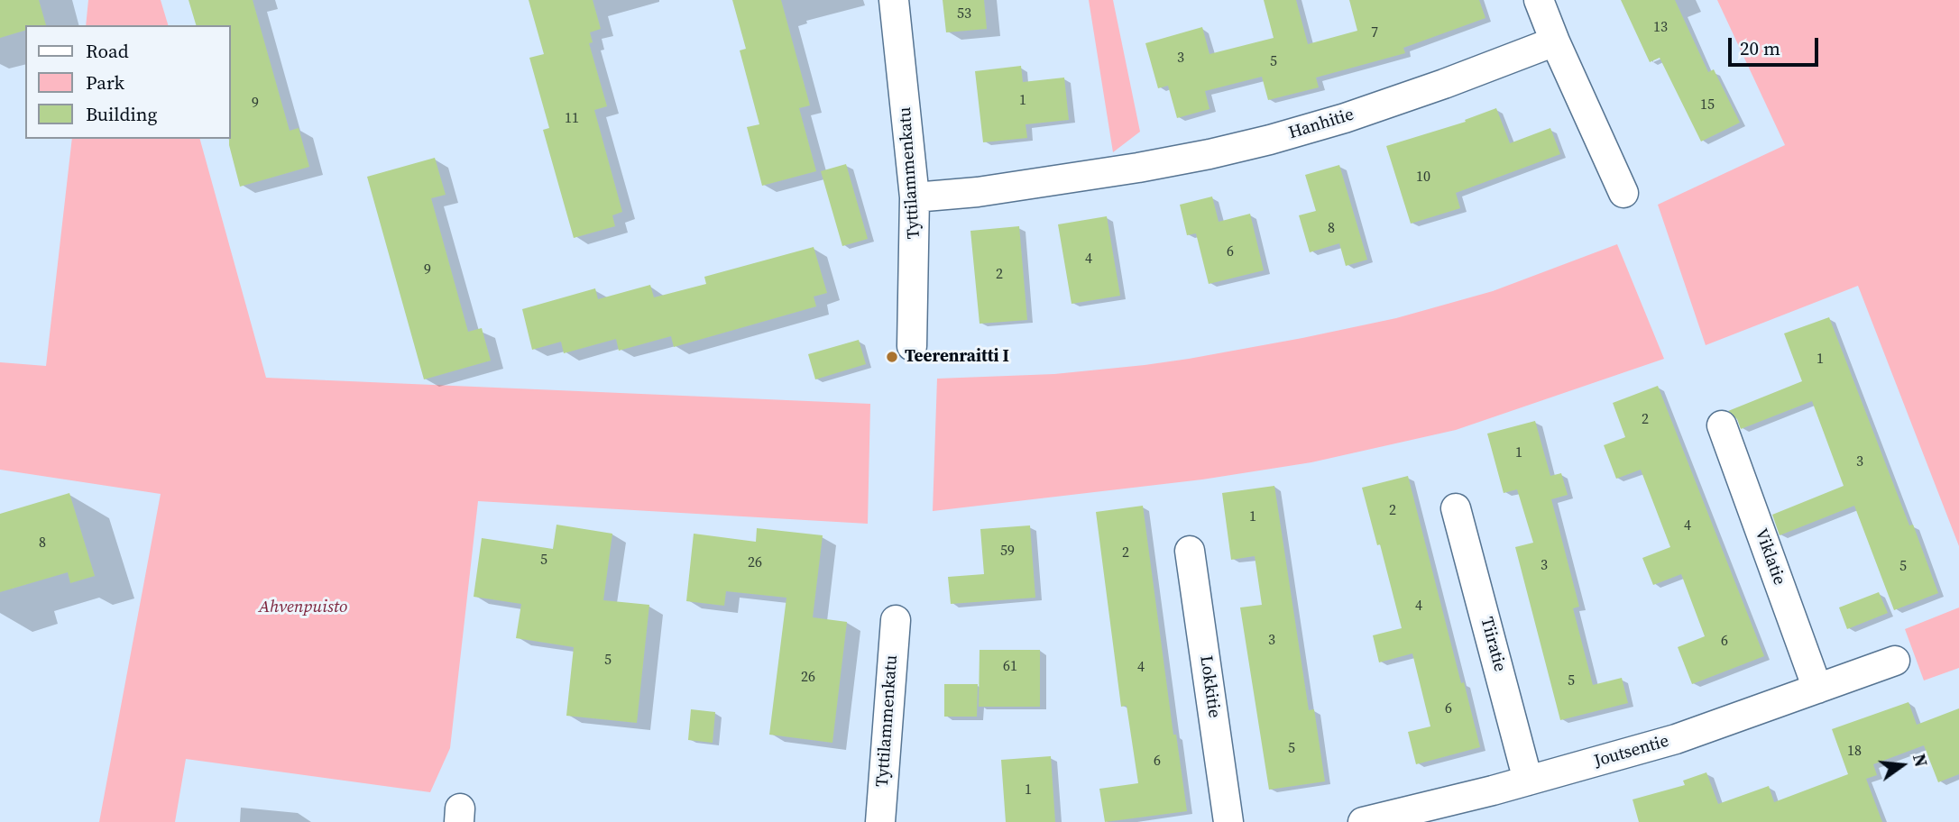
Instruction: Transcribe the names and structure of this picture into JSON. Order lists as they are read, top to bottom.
{
  "streets": {
    "street": [
      "Hanhitie",
      "Tyttilammenkatu",
      "Viklatie",
      "Tiiratie",
      "Lokkitie",
      "Joutsentie"
    ]
  },
  "crossings": [
    ["Hanhitie", "Tyttilammenkatu"],
    ["Viklatie", "Joutsentie"],
    ["Tiiratie", "Joutsentie"]
  ],
  "parks": ["Ahvenpuisto"],
  "places": ["Teerenraitti I"],
  "house_numbers": [
    "53",
    "13",
    "7",
    "3",
    "5",
    "1",
    "9",
    "15",
    "11",
    "10",
    "8",
    "6",
    "4",
    "9",
    "2",
    "1",
    "2",
    "1",
    "3",
    "2",
    "1",
    "4",
    "8",
    "59",
    "2",
    "5",
    "26",
    "3",
    "5",
    "4",
    "3",
    "6",
    "5",
    "61",
    "4",
    "26",
    "5",
    "6",
    "5",
    "18",
    "6",
    "1"
  ],
  "legend": ["Road", "Park", "Building"],
  "scale_bar": "20 m",
  "north": "right"
}
